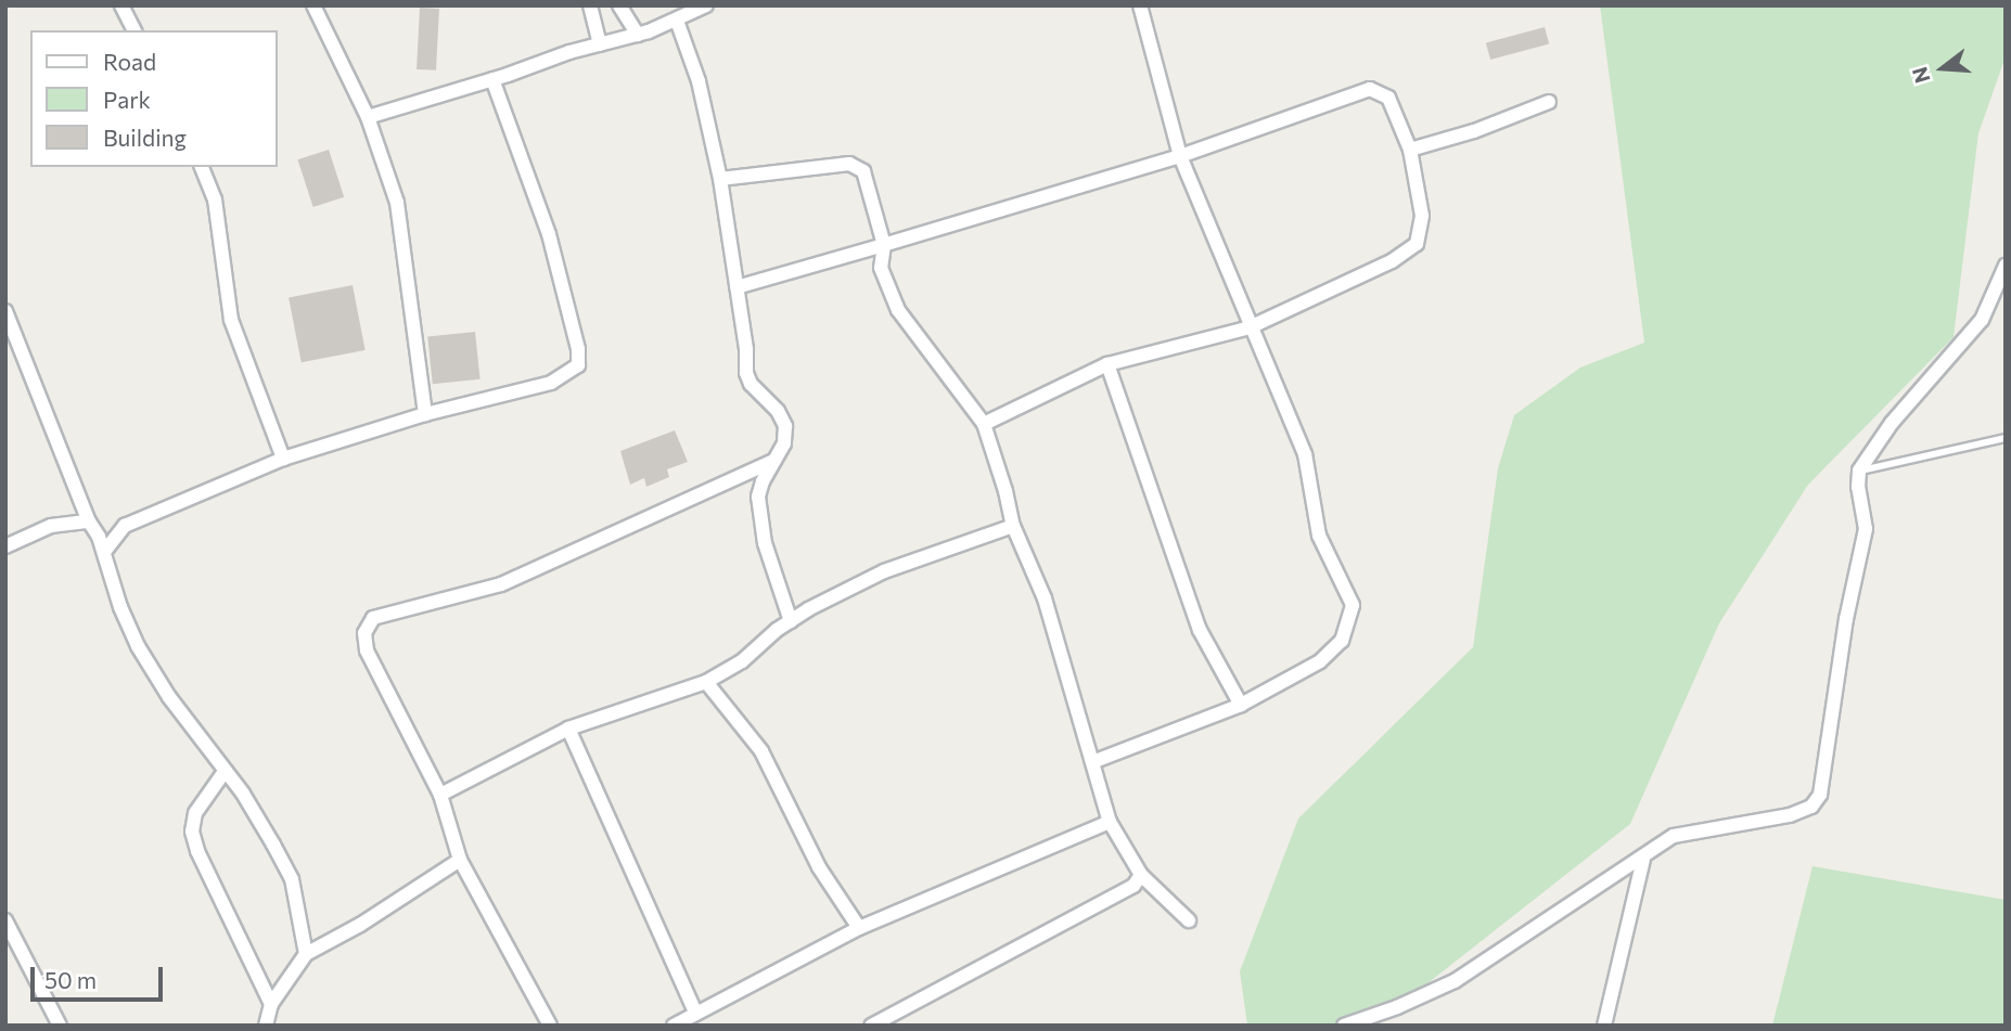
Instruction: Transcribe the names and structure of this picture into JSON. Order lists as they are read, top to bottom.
{
  "legend": ["Road", "Park", "Building"],
  "scale_bar": "50 m",
  "north": "left"
}
